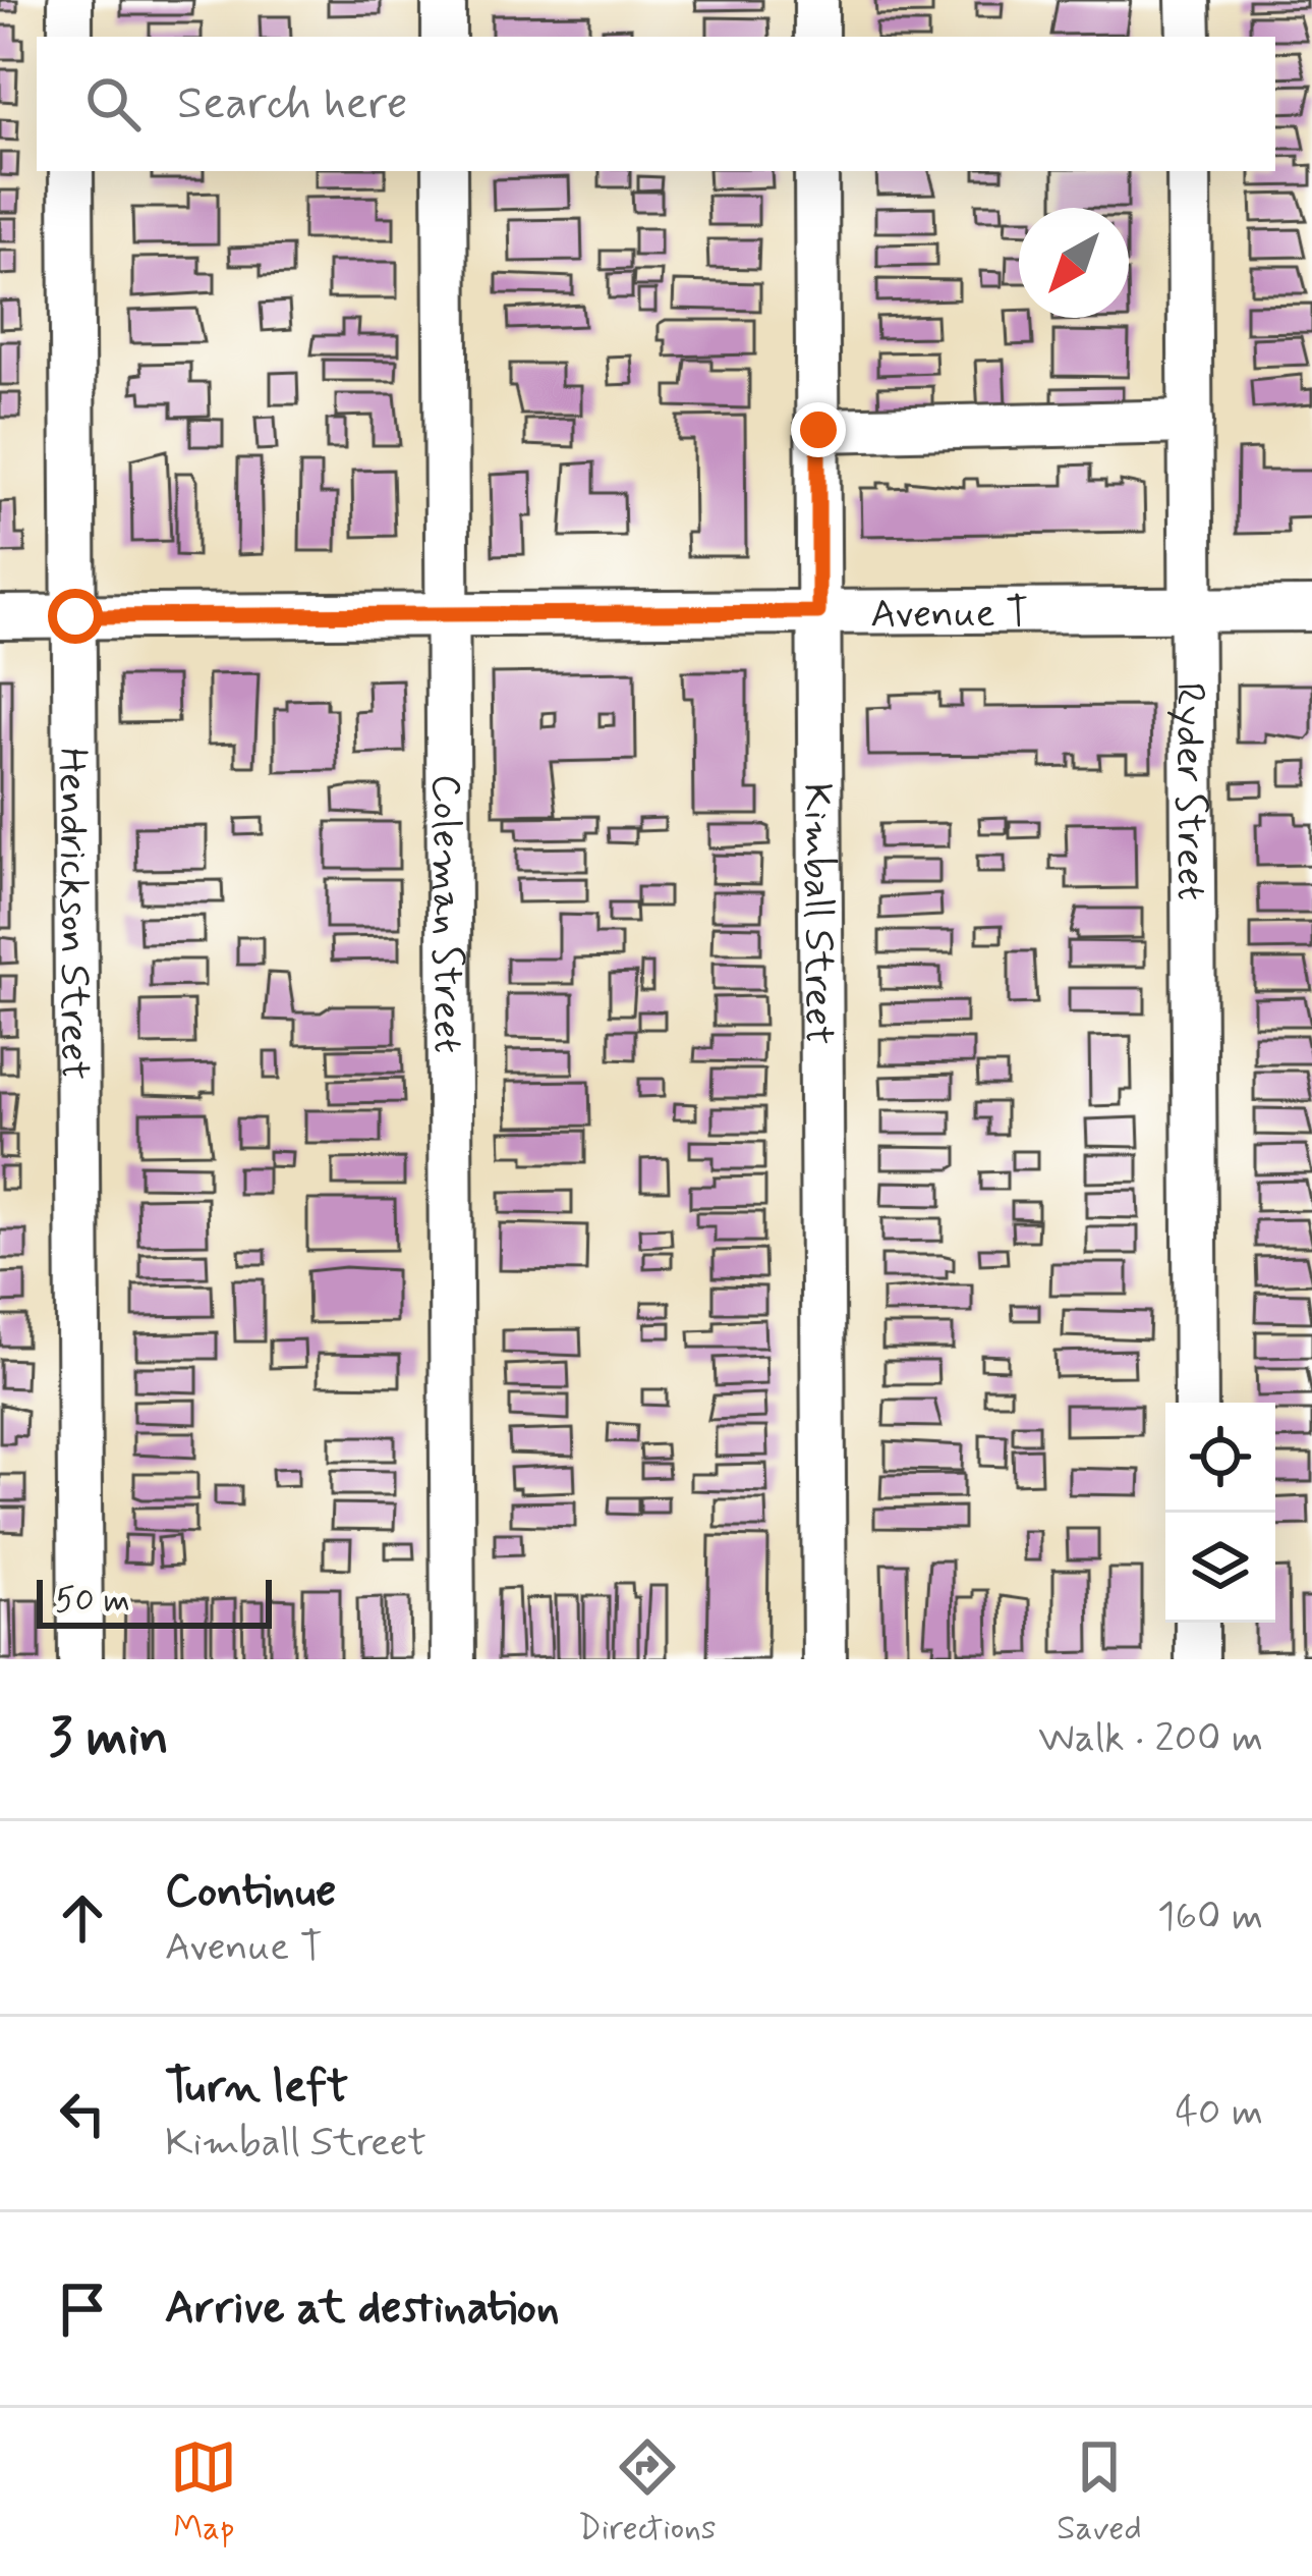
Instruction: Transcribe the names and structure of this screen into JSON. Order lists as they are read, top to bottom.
{
  "streets": {
    "street": [
      "Avenue T",
      "Ryder Street",
      "Hendrickson Street",
      "Coleman Street",
      "Kimball Street"
    ]
  },
  "crossings": [
    ["Avenue T", "Ryder Street"],
    ["Avenue T", "Hendrickson Street"],
    ["Avenue T", "Coleman Street"],
    ["Avenue T", "Kimball Street"]
  ],
  "scale_bar": "50 m",
  "north": "bottom left",
  "page": {
    "search": "Search here",
    "scale": "50 m",
    "heading": ["3 min", "Walk · 200 m"],
    "list": [
      ["Continue", "Avenue T", "160 m"],
      ["Turn left", "Kimball Street", "40 m"],
      "Arrive at destination"
    ],
    "nav": ["Map", "Directions", "Saved"]
  }
}
